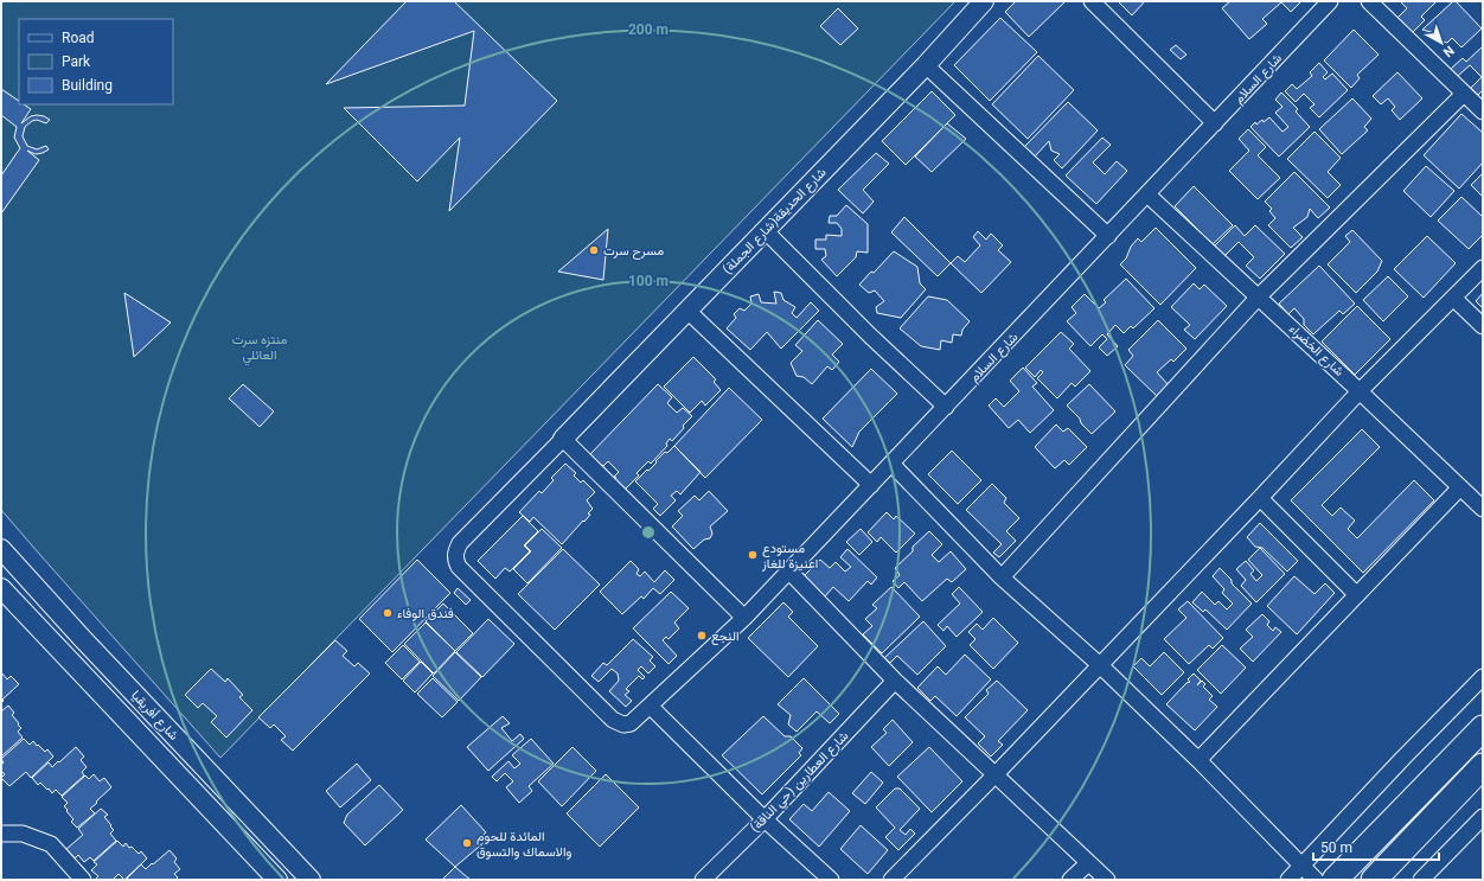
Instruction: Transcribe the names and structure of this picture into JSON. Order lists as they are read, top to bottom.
{
  "streets": {
    "street": [
      "شارع السلام",
      "شارع الحديقة(شارع الجملة)",
      "شارع الخضراء",
      "شارع أفريقيا",
      "شارع العطارين (حي الناقة)"
    ]
  },
  "crossings": [
    ["شارع السلام", "شارع الحديقة(شارع الجملة)"],
    ["شارع السلام", "شارع الخضراء"]
  ],
  "parks": ["منتزه سرت العائلي"],
  "places": [
    "مسرح سرت",
    "مستودع اعنيزة للغاز",
    "فندق الوفاء",
    "النجع",
    "المائدة للحوم والاسماك والتسوق"
  ],
  "legend": ["Road", "Park", "Building"],
  "scale_bar": "50 m",
  "north": "bottom right",
  "rings": ["200 m", "100 m"]
}
